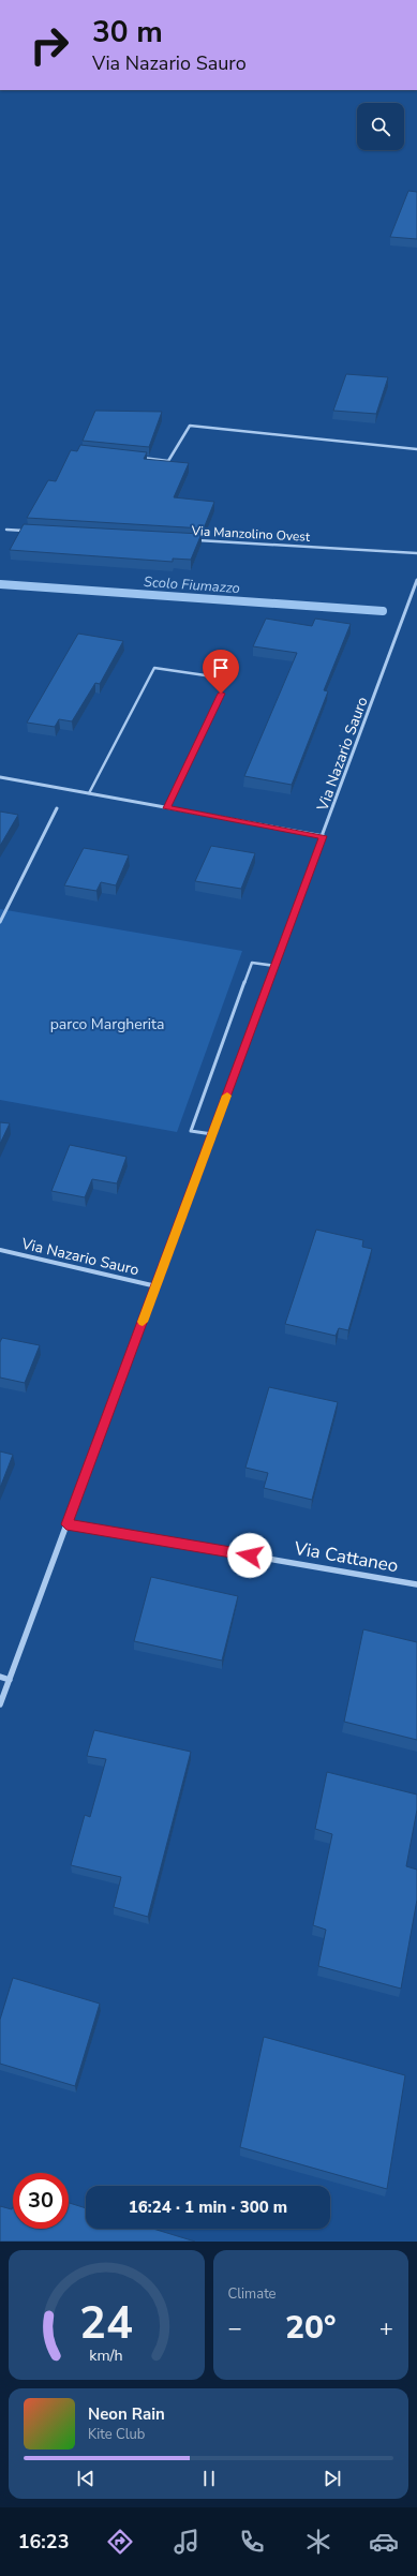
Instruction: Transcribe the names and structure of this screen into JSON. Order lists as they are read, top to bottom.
{
  "streets": {
    "street": ["Via Manzolino Ovest", "Via Nazario Sauro", "Via Cattaneo"]
  },
  "crossings": [
    ["Via Nazario Sauro", "Via Cattaneo"]
  ],
  "water": ["Scolo Fiumazzo"],
  "parks": ["parco Margherita"],
  "page": {
    "turn": ["30 m", "Via Nazario Sauro"],
    "limit": "30",
    "trip": "16:24 · 1 min · 300 m",
    "tile": "Climate",
    "heat": ["−", "20°", "+"],
    "song": ["Neon Rain", "Kite Club"],
    "tabs": "16:23",
    "gauge": ["24", "km/h"]
  }
}
